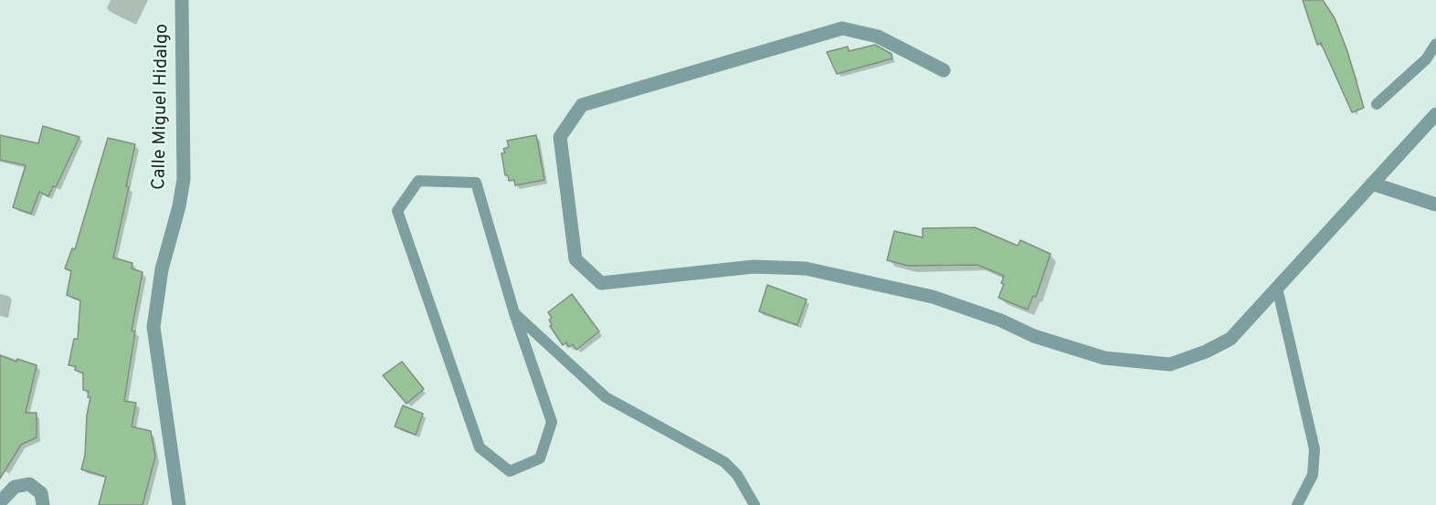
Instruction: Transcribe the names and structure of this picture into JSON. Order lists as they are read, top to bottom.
{
  "streets": {
    "street": ["Calle Miguel Hidalgo"]
  }
}
